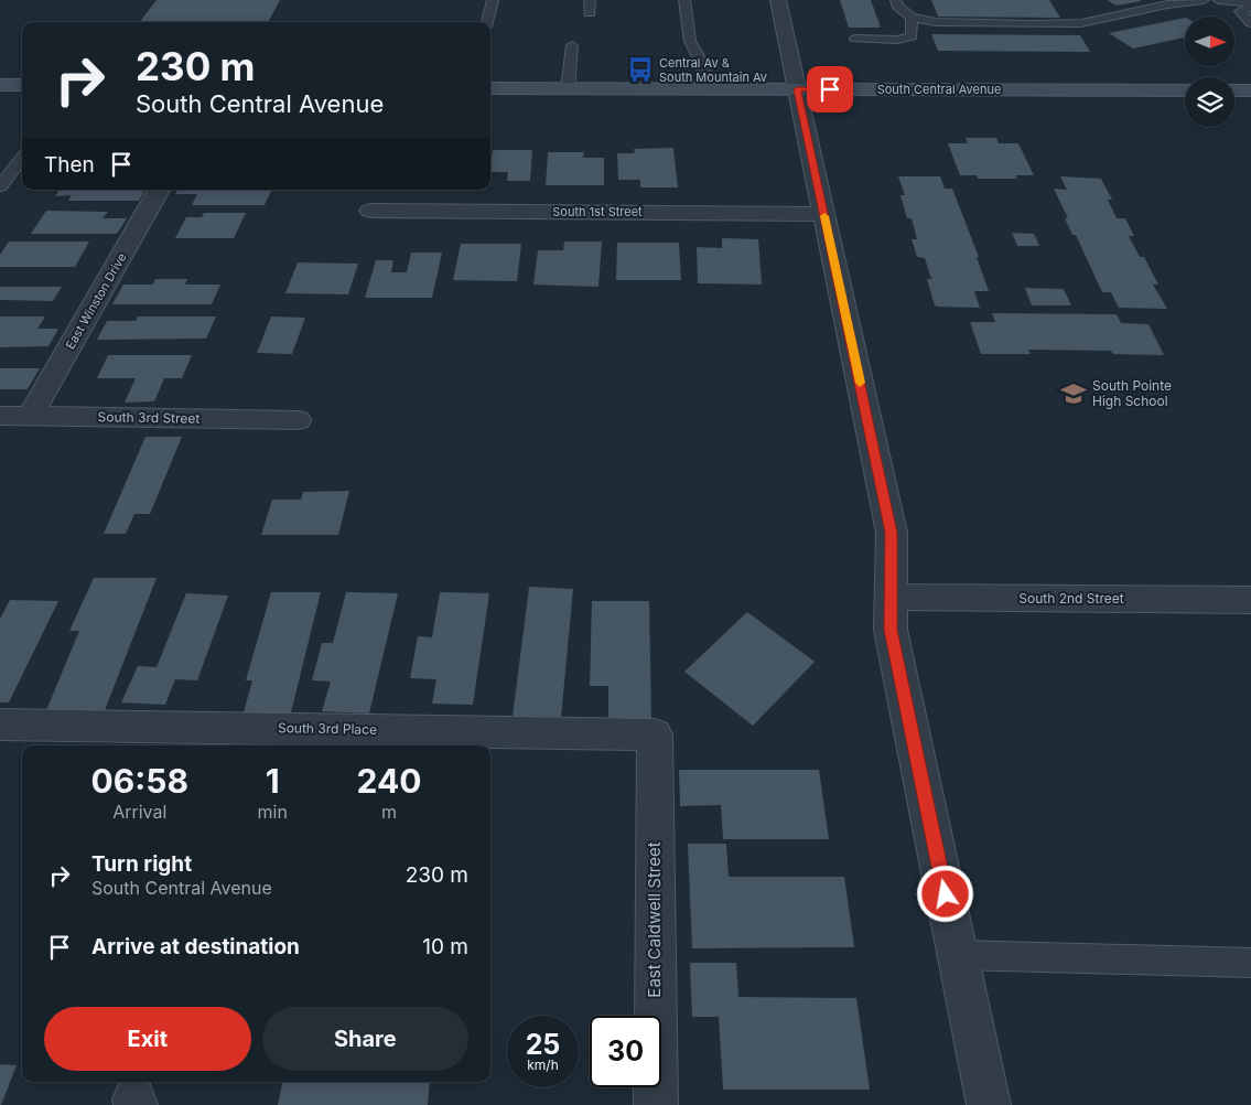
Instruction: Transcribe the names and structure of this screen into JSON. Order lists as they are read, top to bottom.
{
  "streets": {
    "main road": ["South Central Avenue"],
    "street": [
      "South 1st Street",
      "East Winston Drive",
      "South 3rd Street",
      "South 2nd Street",
      "South 3rd Place",
      "East Caldwell Street"
    ]
  },
  "crossings": [
    ["East Winston Drive", "South 3rd Street"],
    ["South 3rd Place", "East Caldwell Street"]
  ],
  "places": {
    "bus stop": ["Central Av & South Mountain Av"],
    "school or university": ["South Pointe High School"]
  },
  "north": "right",
  "page": {
    "turn": ["230 m", "South Central Avenue"],
    "then": "Then",
    "eta": [
      "06:58",
      "Arrival",
      "1",
      "min",
      "240",
      "m"
    ],
    "list": [
      {
        "name": "Turn right",
        "note": "South Central Avenue",
        "value": "230 m"
      },
      {
        "name": "Arrive at destination",
        "value": "10 m"
      }
    ],
    "buttons": ["Exit", "Share"],
    "speed": "25 km/h",
    "limit": "30"
  }
}
